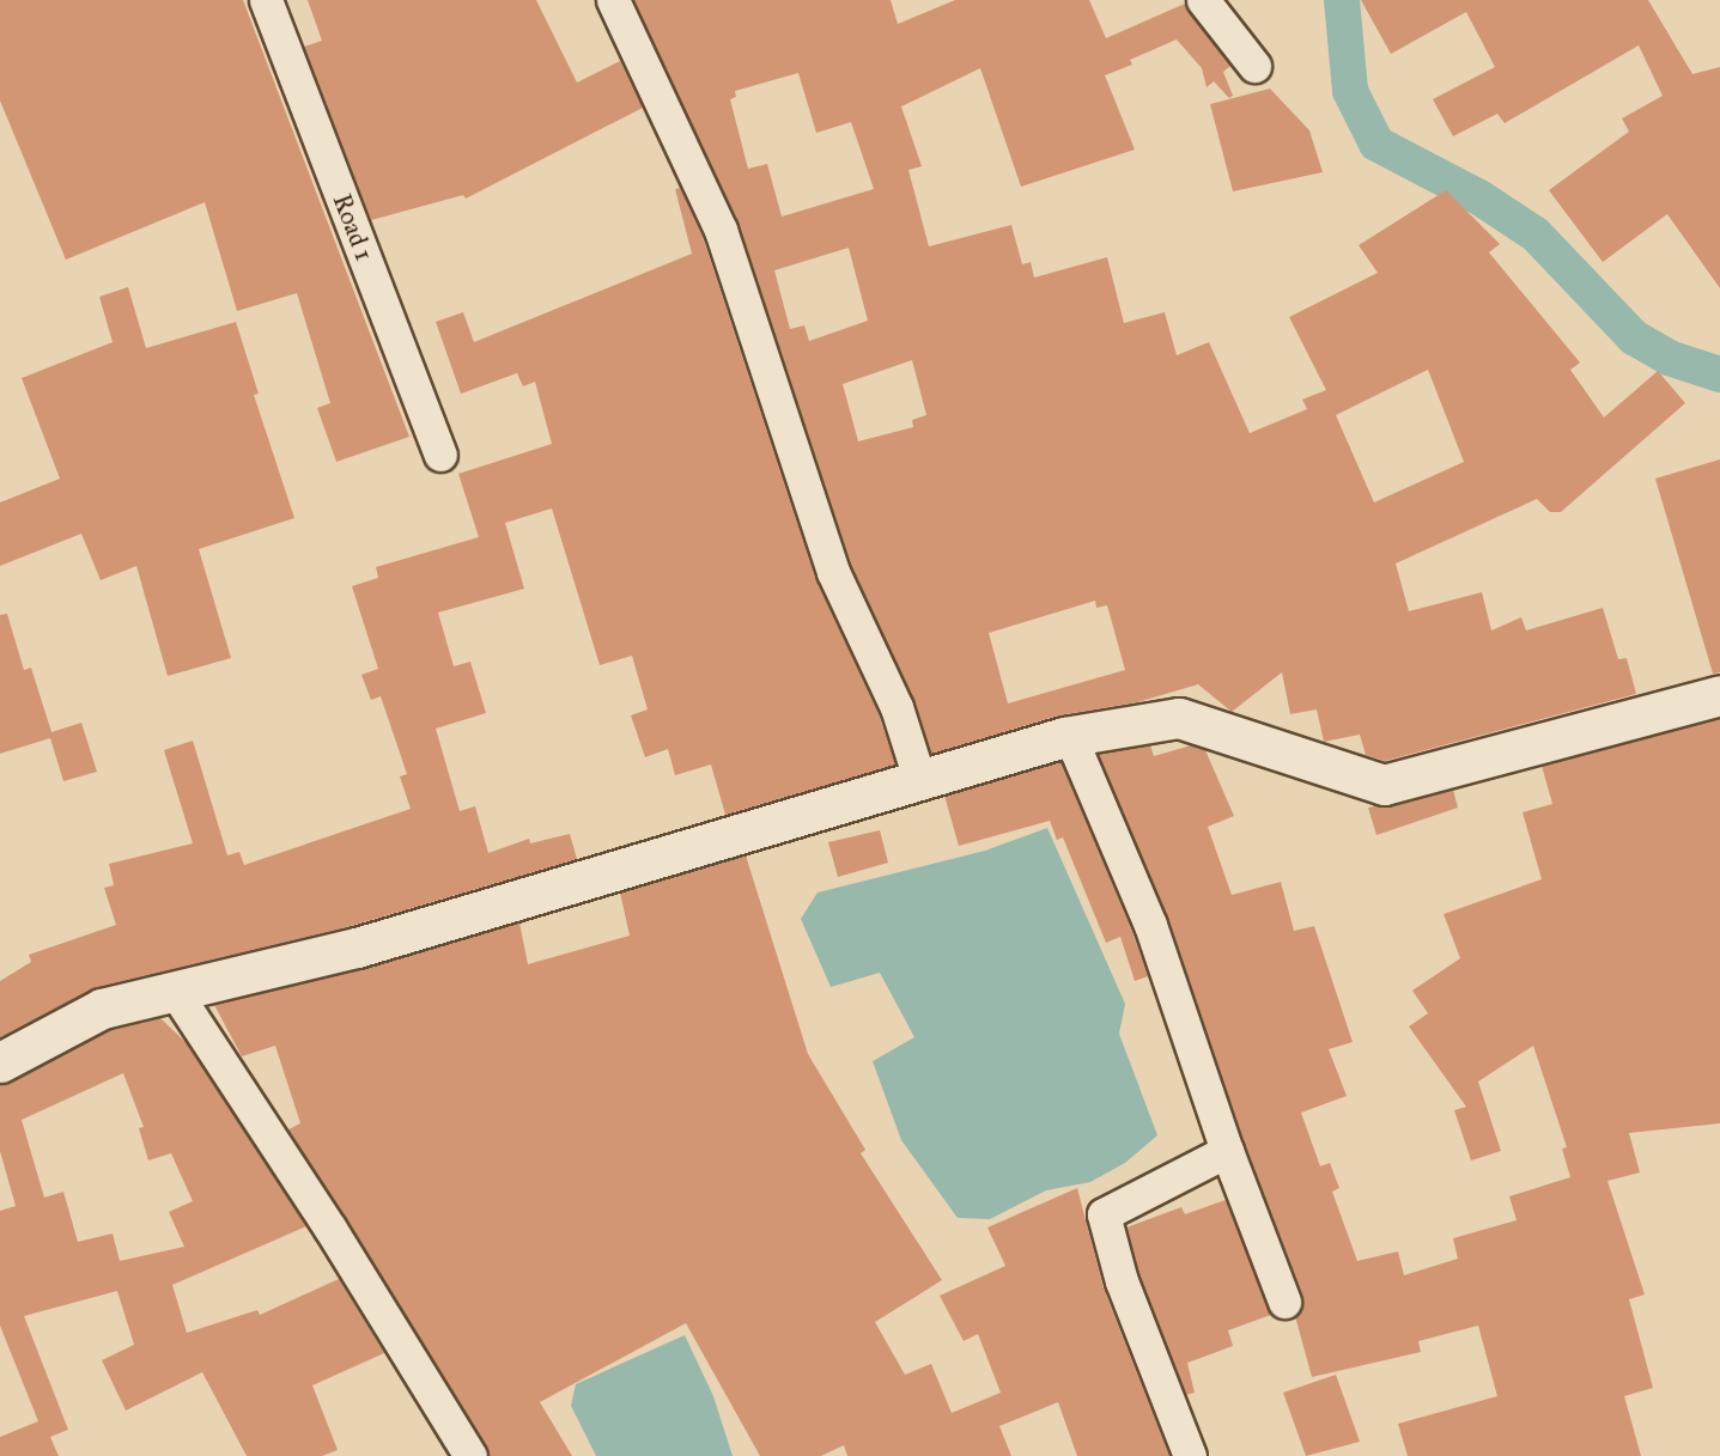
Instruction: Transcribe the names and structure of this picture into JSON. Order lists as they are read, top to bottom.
{
  "streets": {
    "street": ["Road 1"]
  }
}
